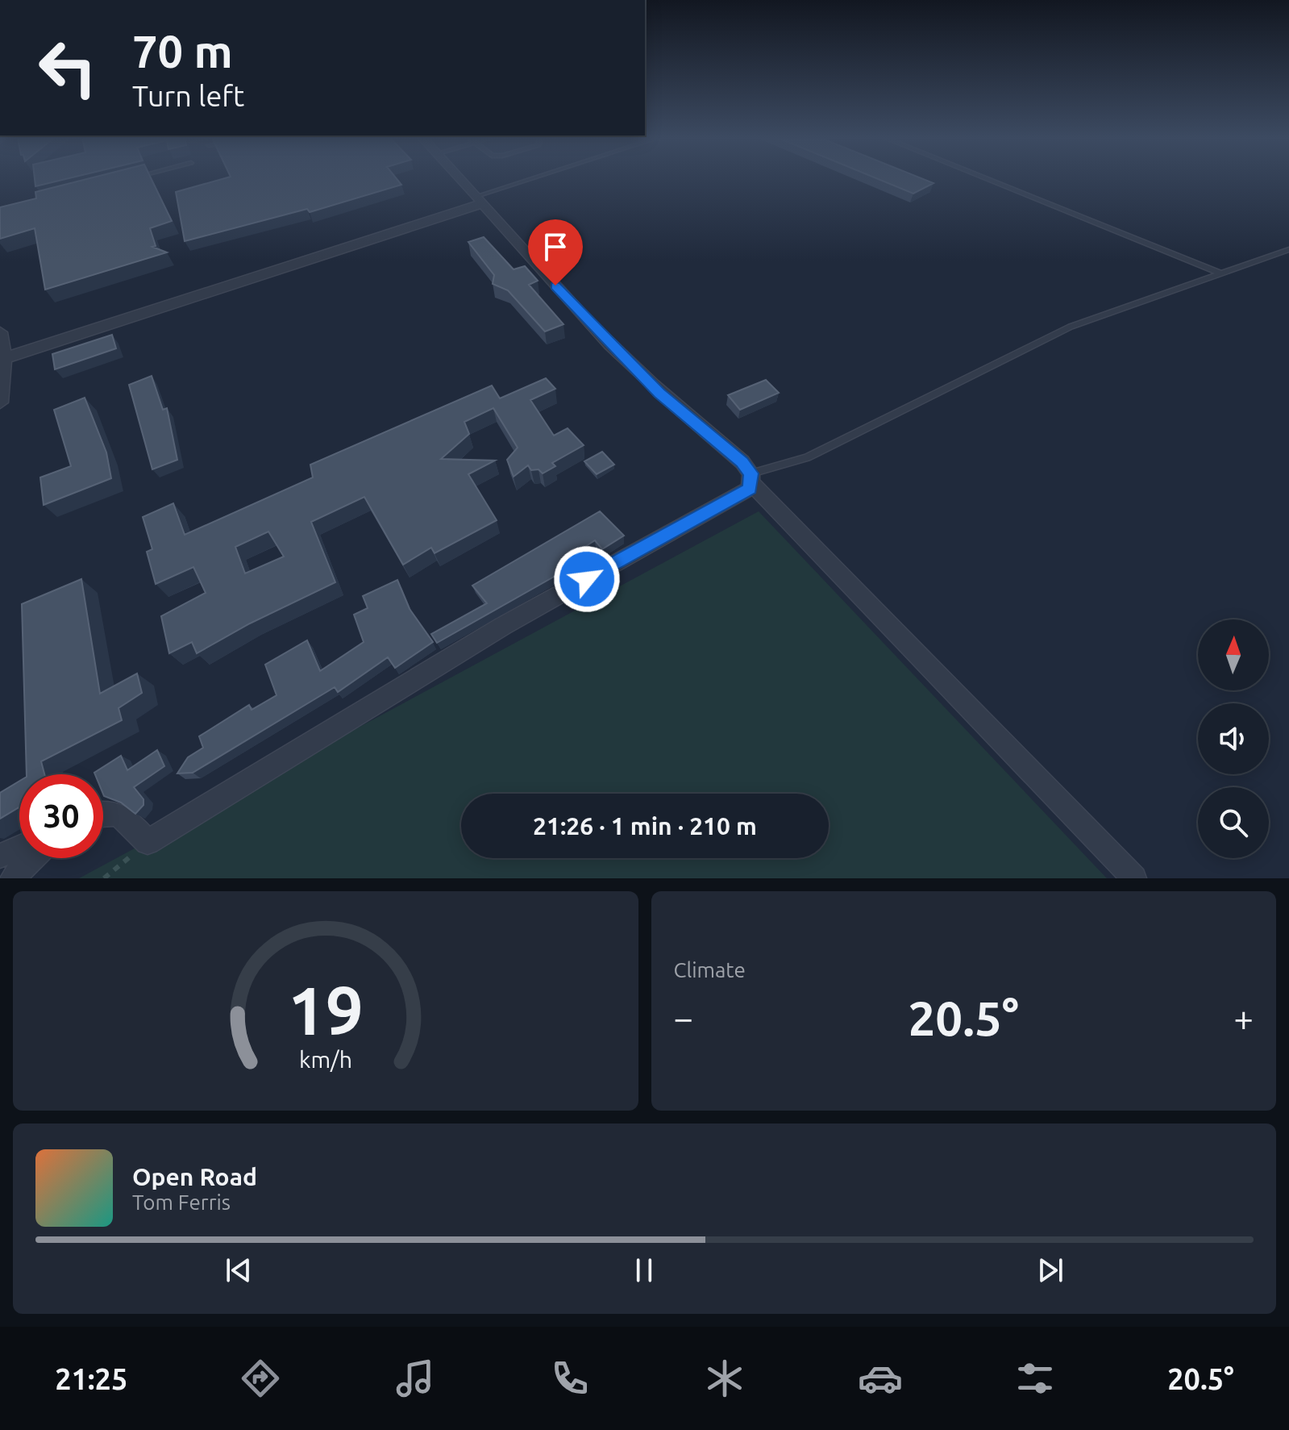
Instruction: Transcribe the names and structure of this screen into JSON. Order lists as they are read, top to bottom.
{
  "north": "top",
  "page": {
    "turn": ["70 m", "Turn left"],
    "limit": "30",
    "trip": "21:26 · 1 min · 210 m",
    "tile": "Climate",
    "heat": ["−", "20.5°", "+"],
    "song": ["Open Road", "Tom Ferris"],
    "tabs": ["21:25", "20.5°"],
    "gauge": ["19", "km/h"]
  }
}
